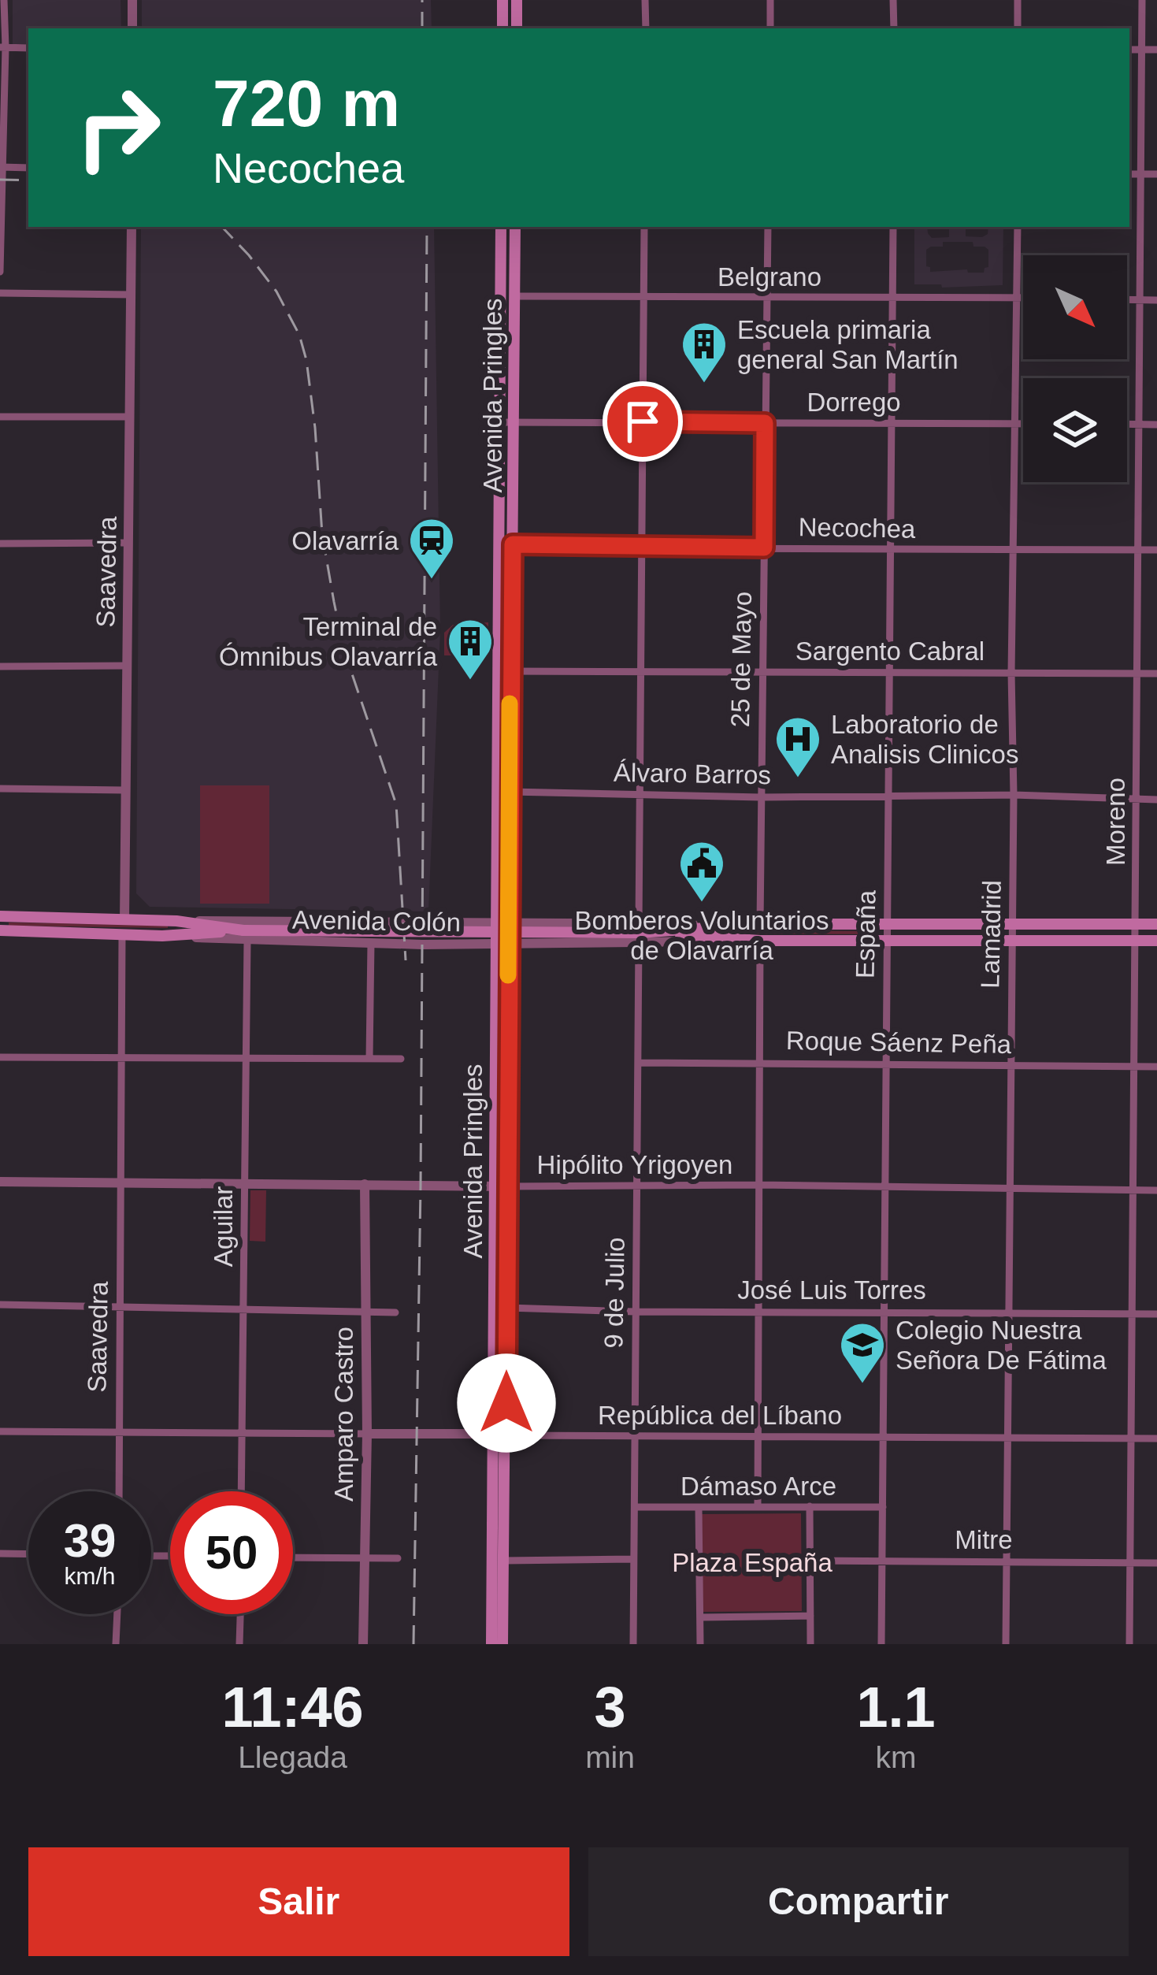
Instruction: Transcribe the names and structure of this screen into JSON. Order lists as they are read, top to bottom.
{
  "streets": {
    "main road": ["Avenida Pringles", "Avenida Colón"],
    "street": [
      "Belgrano",
      "Dorrego",
      "Necochea",
      "Saavedra",
      "Sargento Cabral",
      "25 de Mayo",
      "Álvaro Barros",
      "Moreno",
      "España",
      "Lamadrid",
      "Roque Sáenz Peña",
      "Hipólito Yrigoyen",
      "Aguilar",
      "José Luis Torres",
      "9 de Julio",
      "Amparo Castro",
      "República del Líbano",
      "Dámaso Arce",
      "Mitre"
    ]
  },
  "crossings": [
    ["Belgrano", "Avenida Pringles"],
    ["Belgrano", "25 de Mayo"],
    ["Belgrano", "España"],
    ["Belgrano", "Lamadrid"],
    ["Belgrano", "9 de Julio"],
    ["Avenida Pringles", "Dorrego"],
    ["Avenida Pringles", "Necochea"],
    ["Avenida Pringles", "Sargento Cabral"],
    ["Avenida Pringles", "Álvaro Barros"],
    ["Avenida Pringles", "Avenida Colón"],
    ["Avenida Pringles", "Hipólito Yrigoyen"],
    ["Avenida Pringles", "José Luis Torres"],
    ["Avenida Pringles", "República del Líbano"],
    ["Dorrego", "25 de Mayo"],
    ["Dorrego", "España"],
    ["Dorrego", "Lamadrid"],
    ["Dorrego", "9 de Julio"],
    ["Necochea", "25 de Mayo"],
    ["Necochea", "Moreno"],
    ["Necochea", "España"],
    ["Necochea", "Lamadrid"],
    ["Necochea", "9 de Julio"],
    ["Saavedra", "Avenida Colón"],
    ["Saavedra", "Hipólito Yrigoyen"],
    ["Saavedra", "República del Líbano"],
    ["Sargento Cabral", "25 de Mayo"],
    ["Sargento Cabral", "Moreno"],
    ["Sargento Cabral", "España"],
    ["Sargento Cabral", "Lamadrid"],
    ["Sargento Cabral", "9 de Julio"],
    ["25 de Mayo", "Álvaro Barros"],
    ["25 de Mayo", "Avenida Colón"],
    ["Álvaro Barros", "Moreno"],
    ["Álvaro Barros", "España"],
    ["Álvaro Barros", "Lamadrid"],
    ["Álvaro Barros", "9 de Julio"],
    ["Moreno", "Avenida Colón"],
    ["Moreno", "Roque Sáenz Peña"],
    ["Moreno", "Hipólito Yrigoyen"],
    ["Moreno", "José Luis Torres"],
    ["Moreno", "República del Líbano"],
    ["Moreno", "Mitre"],
    ["Avenida Colón", "España"],
    ["Avenida Colón", "Lamadrid"],
    ["Avenida Colón", "Aguilar"],
    ["Avenida Colón", "9 de Julio"],
    ["España", "Roque Sáenz Peña"],
    ["España", "Hipólito Yrigoyen"],
    ["España", "José Luis Torres"],
    ["España", "República del Líbano"],
    ["España", "Dámaso Arce"],
    ["España", "Mitre"],
    ["Lamadrid", "Roque Sáenz Peña"],
    ["Lamadrid", "Hipólito Yrigoyen"],
    ["Lamadrid", "José Luis Torres"],
    ["Lamadrid", "República del Líbano"],
    ["Lamadrid", "Mitre"],
    ["Roque Sáenz Peña", "9 de Julio"],
    ["Hipólito Yrigoyen", "Aguilar"],
    ["Hipólito Yrigoyen", "9 de Julio"],
    ["Hipólito Yrigoyen", "Amparo Castro"],
    ["Aguilar", "República del Líbano"],
    ["José Luis Torres", "9 de Julio"],
    ["9 de Julio", "República del Líbano"],
    ["9 de Julio", "Dámaso Arce"],
    ["Amparo Castro", "República del Líbano"]
  ],
  "parks": ["Plaza España"],
  "places": {
    "building": ["Escuela primaria general San Martín", "Terminal de Ómnibus Olavarría"],
    "station": ["Olavarría"],
    "hospital": ["Laboratorio de Analisis Clinicos"],
    "public building": ["Bomberos Voluntarios de Olavarría"],
    "school or university": ["Colegio Nuestra Señora De Fátima"]
  },
  "north": "bottom right",
  "page": {
    "turn": ["720 m", "Necochea"],
    "speed": "39 km/h",
    "limit": "50",
    "eta": [
      "11:46",
      "Llegada",
      "3",
      "min",
      "1.1",
      "km"
    ],
    "buttons": ["Salir", "Compartir"]
  }
}
